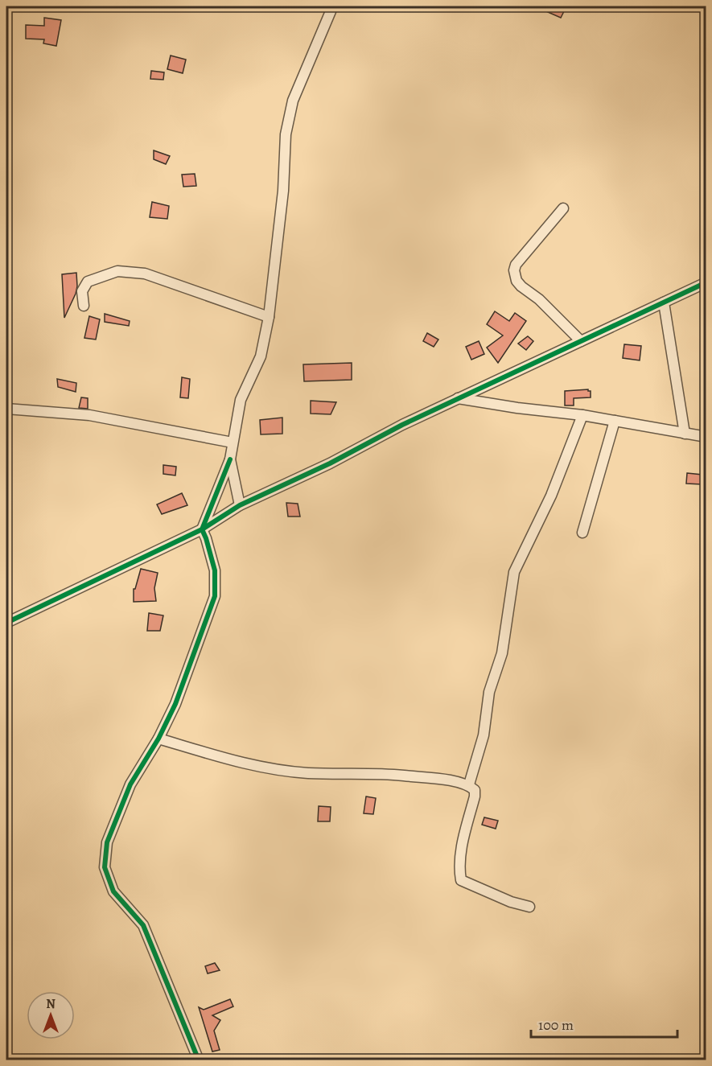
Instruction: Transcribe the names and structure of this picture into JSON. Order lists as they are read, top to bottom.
{
  "scale_bar": "100 m",
  "north": "top"
}
